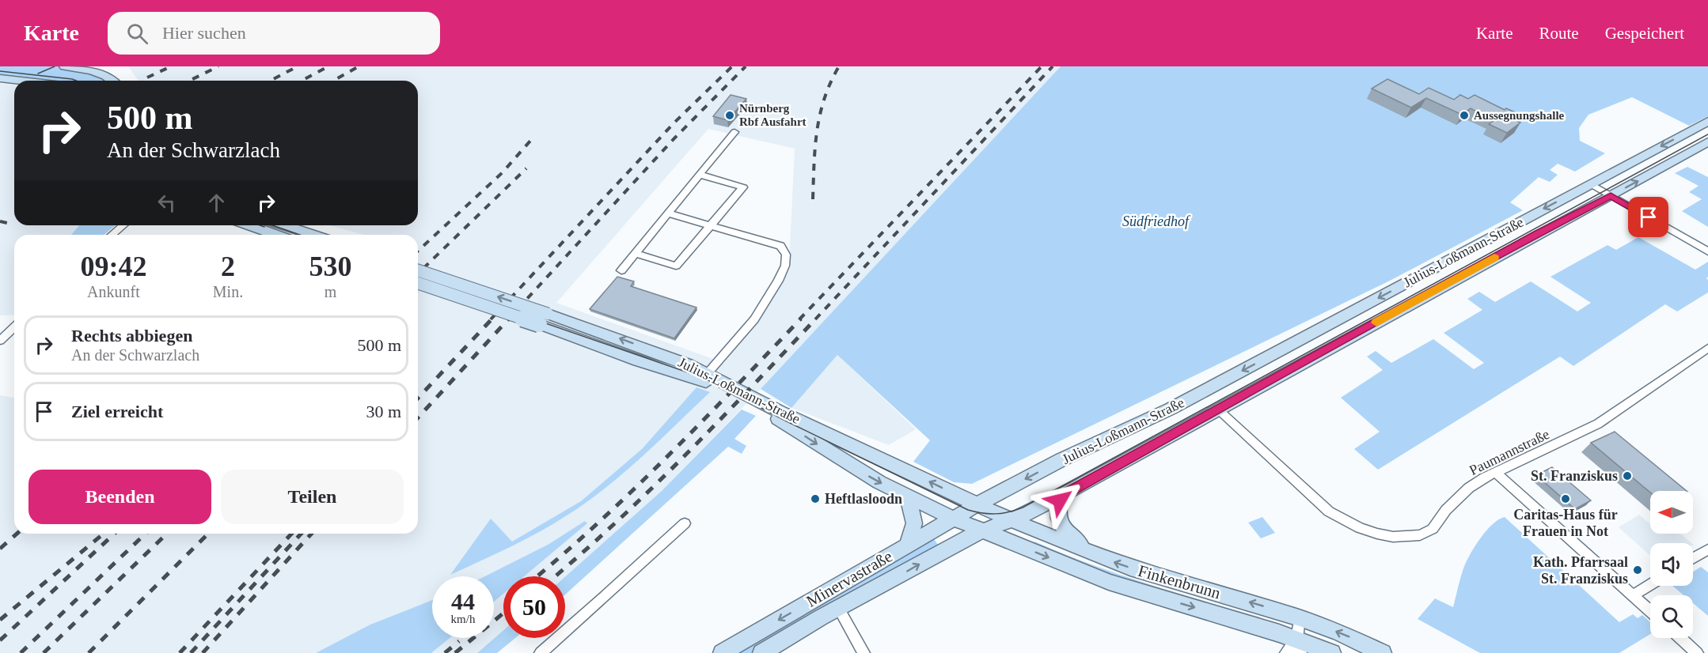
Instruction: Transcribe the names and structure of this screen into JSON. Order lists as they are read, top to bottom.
{
  "streets": {
    "main road": ["Julius-Loßmann-Straße", "Minervastraße", "Finkenbrunn"],
    "street": ["Paumannstraße"]
  },
  "crossings": [
    ["Julius-Loßmann-Straße", "Paumannstraße"],
    ["Julius-Loßmann-Straße", "Minervastraße"],
    ["Julius-Loßmann-Straße", "Finkenbrunn"],
    ["Minervastraße", "Finkenbrunn"]
  ],
  "parks": ["Südfriedhof"],
  "places": [
    "Nürnberg Rbf Ausfahrt",
    "Aussegnungshalle",
    "St. Franziskus",
    "Heftlasloodn",
    "Caritas-Haus für Frauen in Not",
    "Kath. Pfarrsaal St. Franziskus"
  ],
  "north": "left",
  "page": {
    "header": "Karte",
    "search": "Hier suchen",
    "nav": ["Karte", "Route", "Gespeichert"],
    "turn": ["500 m", "An der Schwarzlach"],
    "eta": [
      "09:42",
      "Ankunft",
      "2",
      "Min.",
      "530",
      "m"
    ],
    "list": [
      {
        "name": "Rechts abbiegen",
        "note": "An der Schwarzlach",
        "value": "500 m"
      },
      {
        "name": "Ziel erreicht",
        "value": "30 m"
      }
    ],
    "buttons": ["Beenden", "Teilen"],
    "speed": "44 km/h",
    "limit": "50"
  }
}
